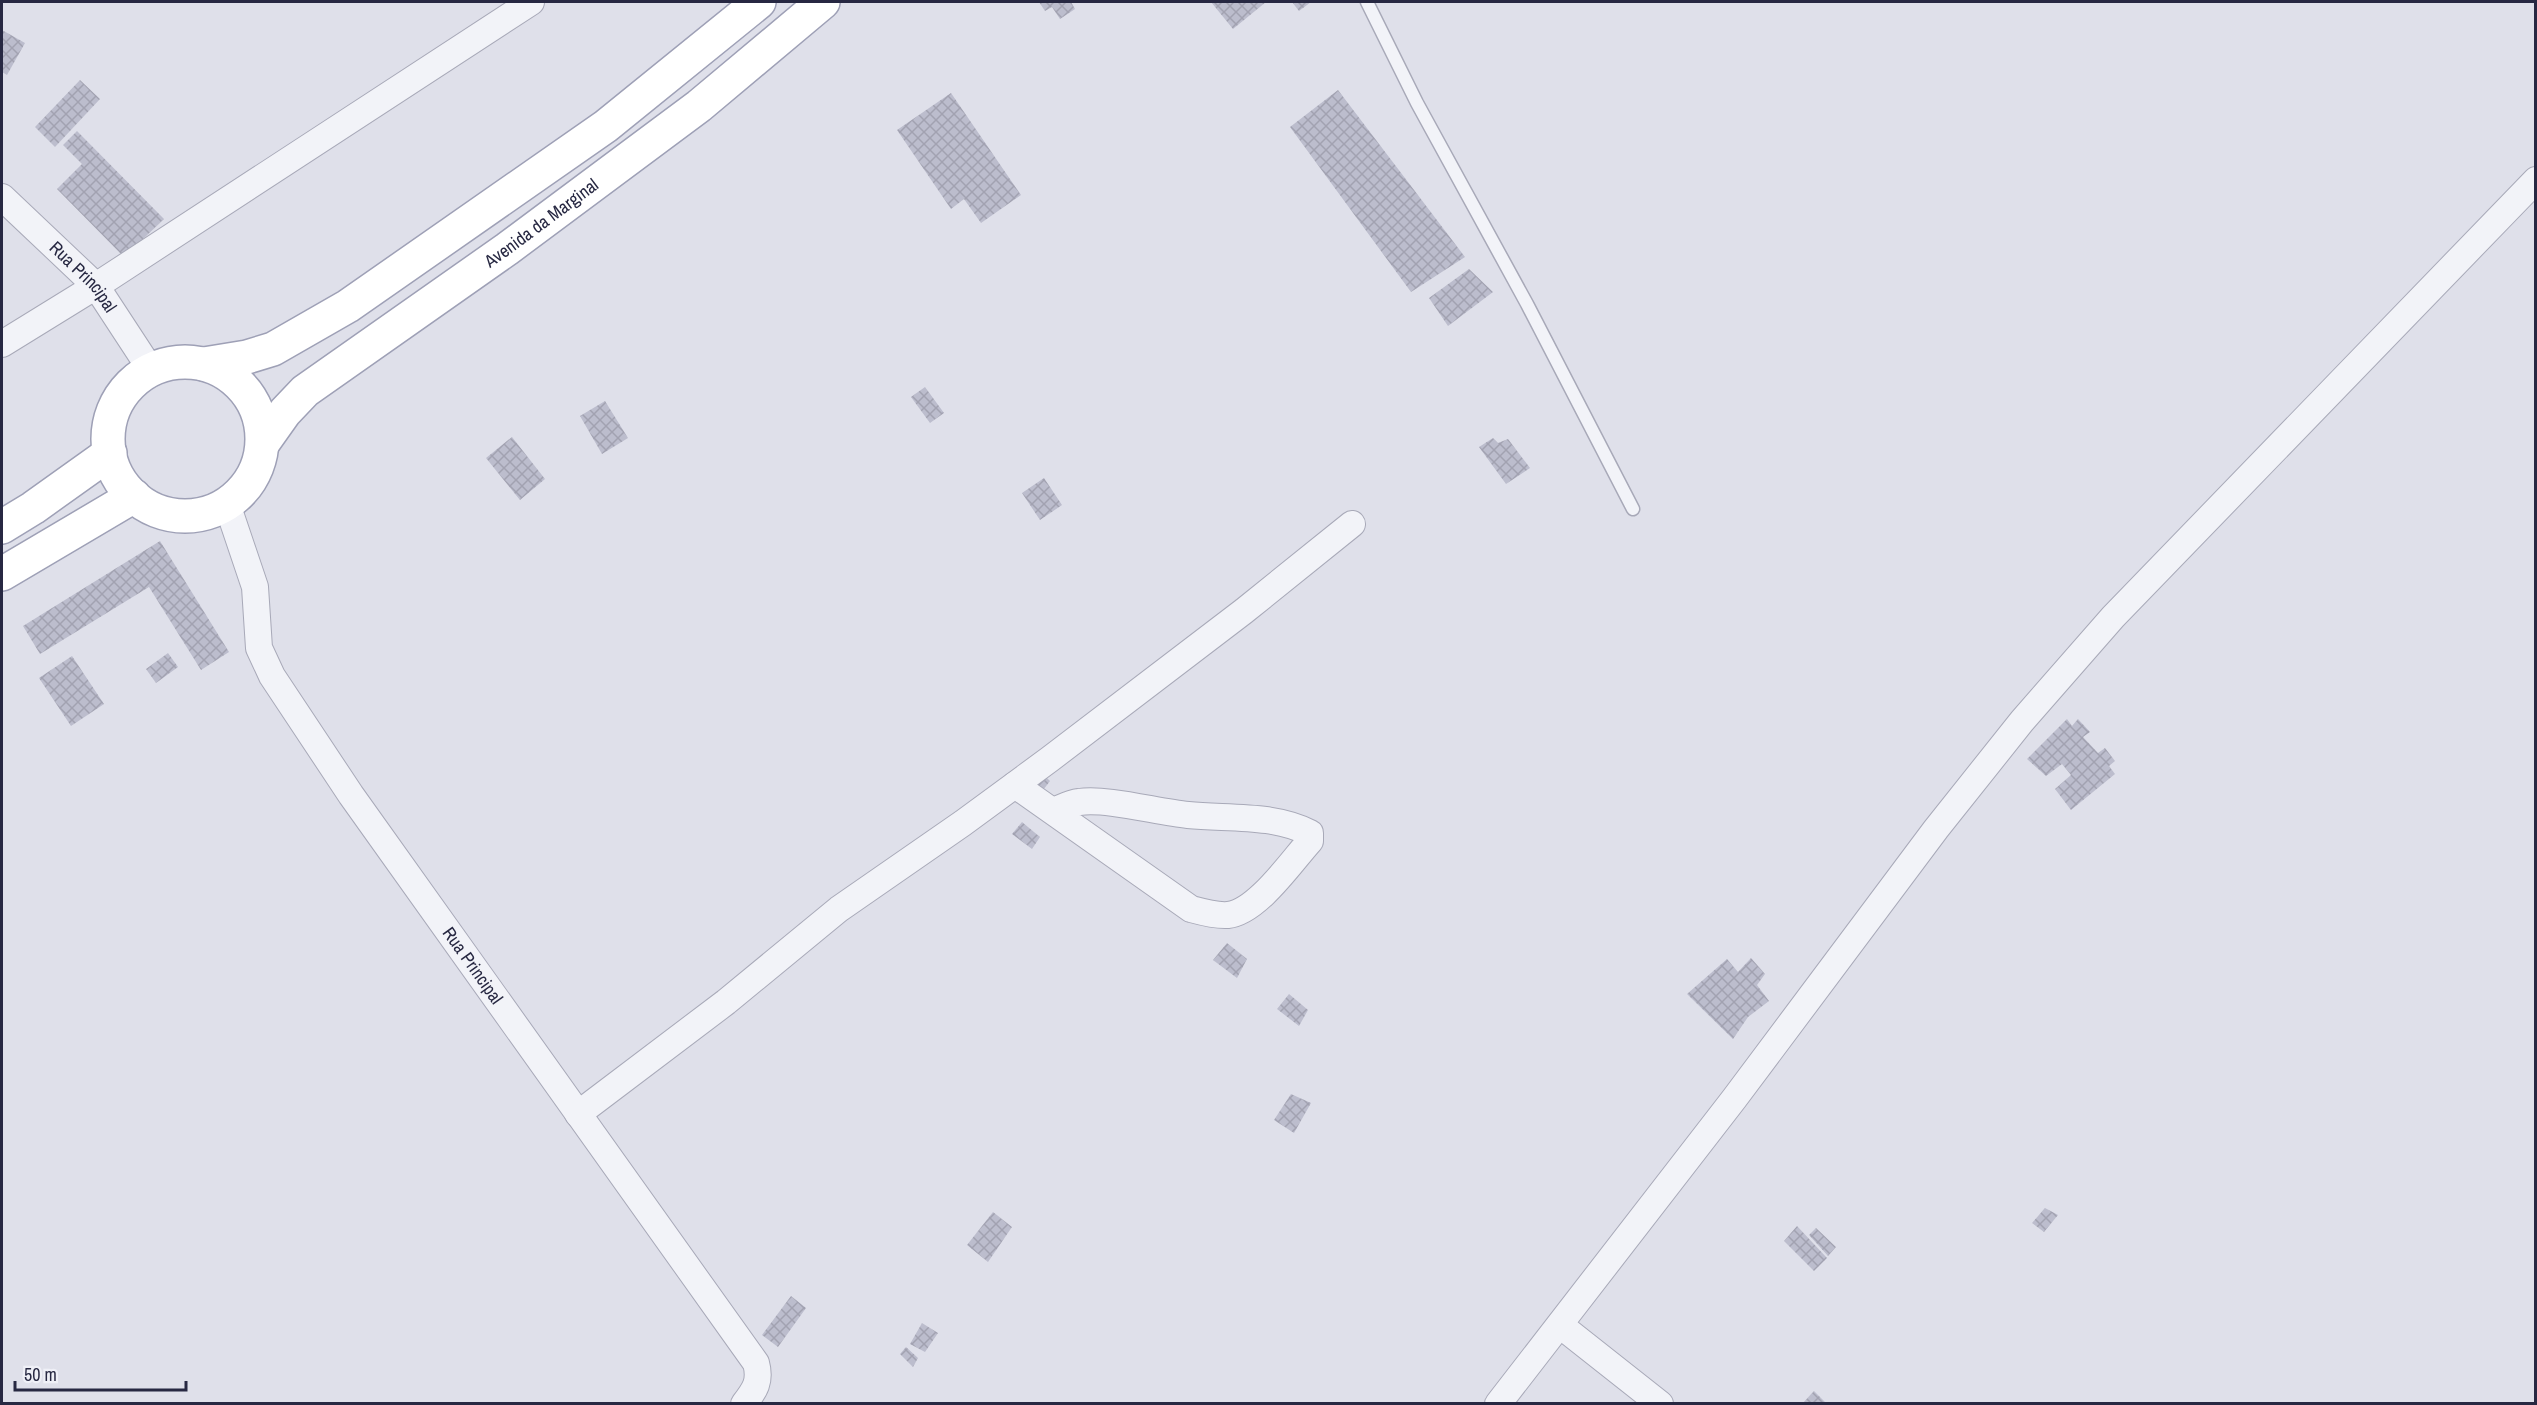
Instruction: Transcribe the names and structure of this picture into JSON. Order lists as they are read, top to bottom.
{
  "streets": {
    "main road": ["Avenida da Marginal"],
    "street": ["Rua Principal"]
  },
  "crossings": [
    ["Avenida da Marginal", "Rua Principal"]
  ],
  "scale_bar": "50 m"
}
